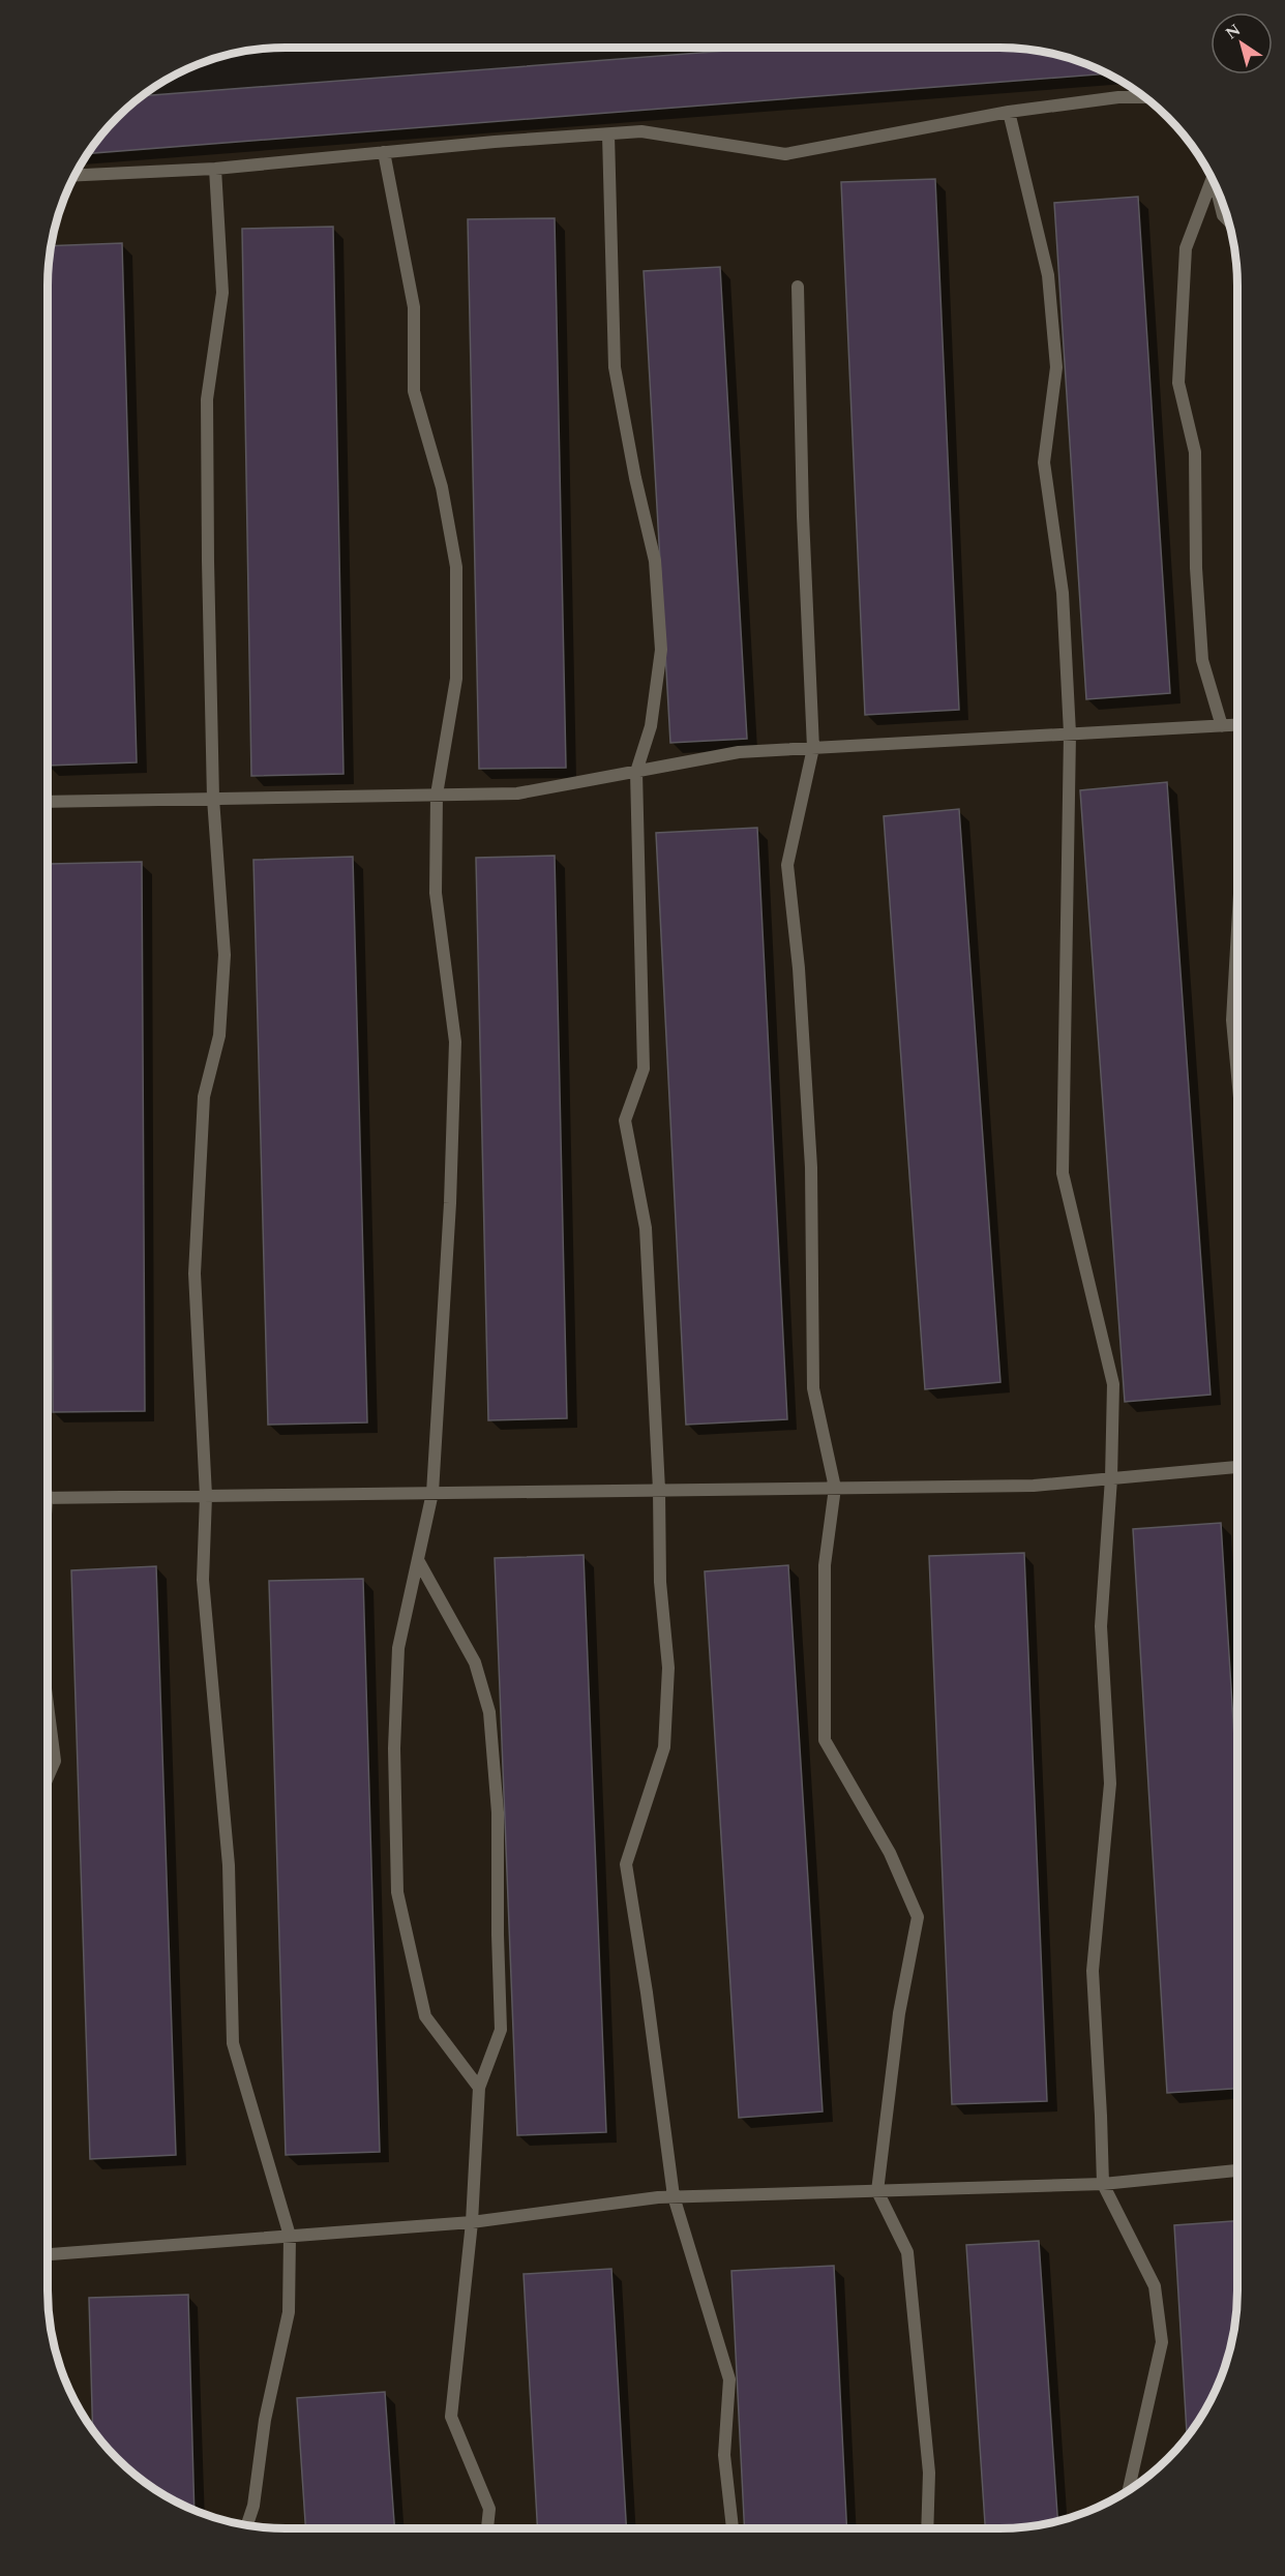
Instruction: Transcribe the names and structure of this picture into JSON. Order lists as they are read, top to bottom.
{
  "north": "top left"
}
